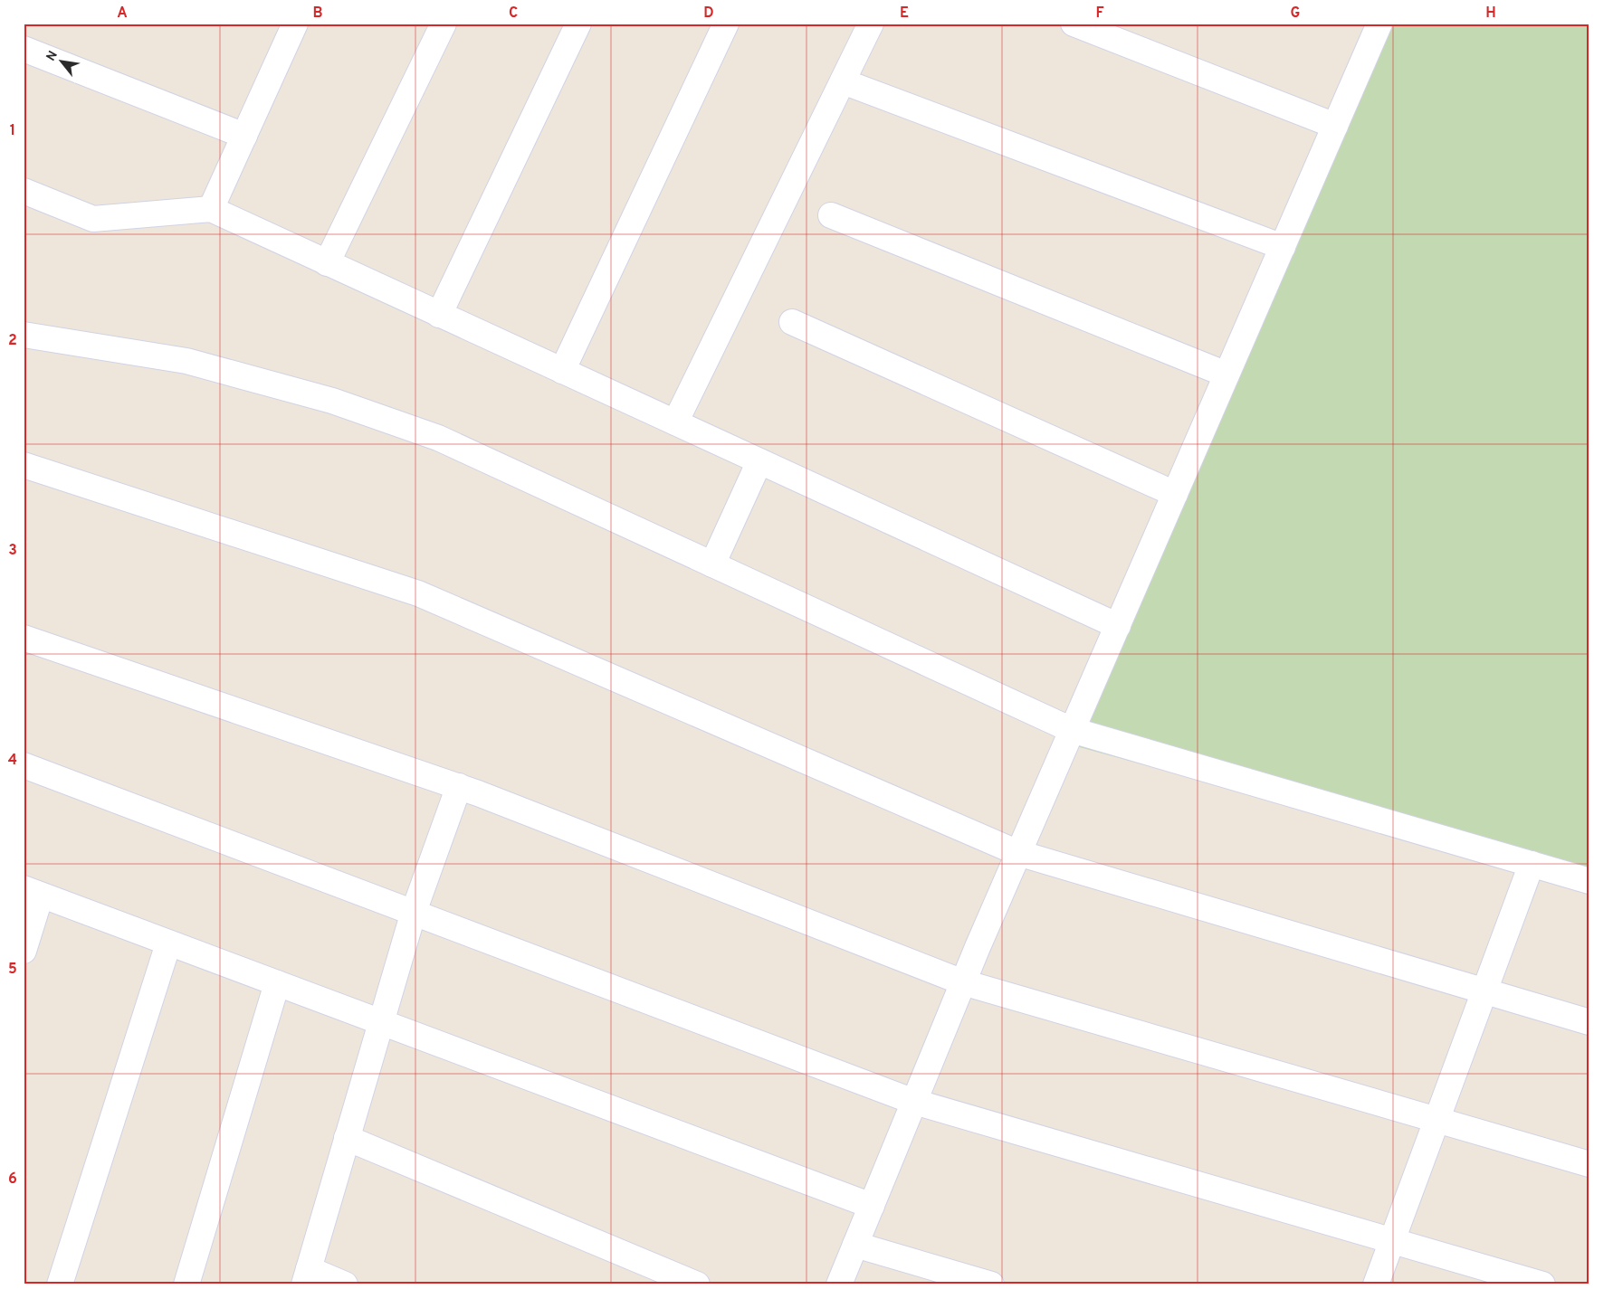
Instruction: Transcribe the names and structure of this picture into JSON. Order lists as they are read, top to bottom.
{
  "north": "top left",
  "grid": {
    "columns": [
      "A",
      "B",
      "C",
      "D",
      "E",
      "F",
      "G",
      "H"
    ],
    "rows": [
      "1",
      "2",
      "3",
      "4",
      "5",
      "6"
    ]
  }
}
